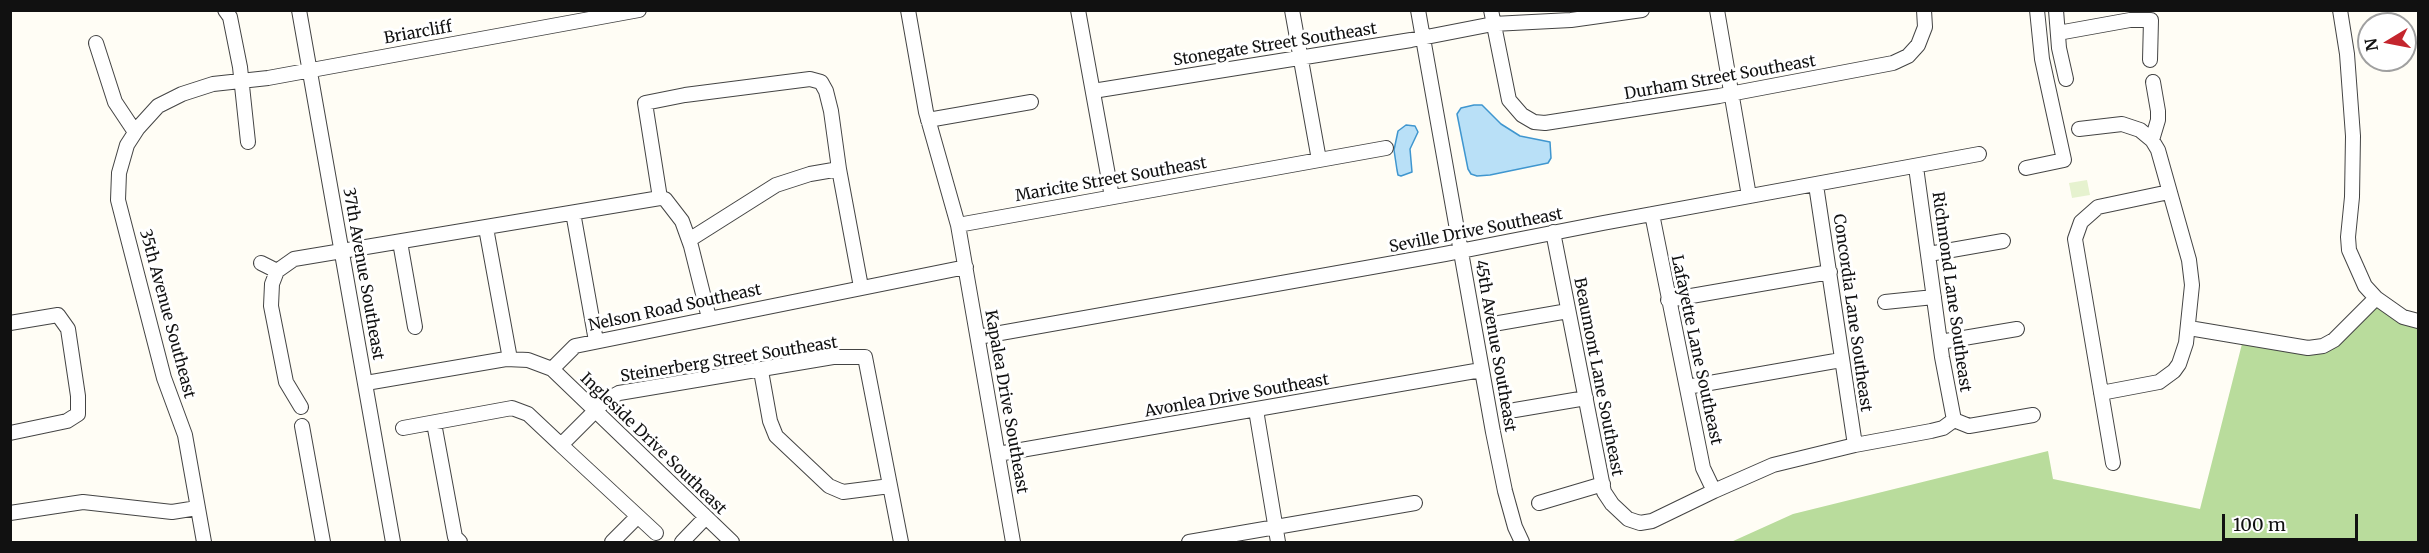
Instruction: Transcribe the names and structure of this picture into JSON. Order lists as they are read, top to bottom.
{
  "streets": {
    "street": [
      "Briarcliff",
      "Stonegate Street Southeast",
      "Durham Street Southeast",
      "Maricite Street Southeast",
      "Seville Drive Southeast",
      "37th Avenue Southeast",
      "Richmond Lane Southeast",
      "Nelson Road Southeast",
      "Concordia Lane Southeast",
      "35th Avenue Southeast",
      "45th Avenue Southeast",
      "Lafayette Lane Southeast",
      "Steinerberg Street Southeast",
      "Beaumont Lane Southeast",
      "Avonlea Drive Southeast",
      "Kapalea Drive Southeast",
      "Ingleside Drive Southeast"
    ]
  },
  "crossings": [
    ["Briarcliff", "37th Avenue Southeast"],
    ["Briarcliff", "35th Avenue Southeast"],
    ["Stonegate Street Southeast", "Durham Street Southeast"],
    ["Stonegate Street Southeast", "45th Avenue Southeast"],
    ["Maricite Street Southeast", "Kapalea Drive Southeast"],
    ["Seville Drive Southeast", "Richmond Lane Southeast"],
    ["Seville Drive Southeast", "Concordia Lane Southeast"],
    ["Seville Drive Southeast", "45th Avenue Southeast"],
    ["Seville Drive Southeast", "Lafayette Lane Southeast"],
    ["Seville Drive Southeast", "Beaumont Lane Southeast"],
    ["Seville Drive Southeast", "Kapalea Drive Southeast"],
    ["Nelson Road Southeast", "Kapalea Drive Southeast"],
    ["Nelson Road Southeast", "Ingleside Drive Southeast"],
    ["45th Avenue Southeast", "Avonlea Drive Southeast"],
    ["Lafayette Lane Southeast", "Beaumont Lane Southeast"],
    ["Steinerberg Street Southeast", "Ingleside Drive Southeast"],
    ["Avonlea Drive Southeast", "Kapalea Drive Southeast"]
  ],
  "scale_bar": "100 m",
  "north": "left"
}
